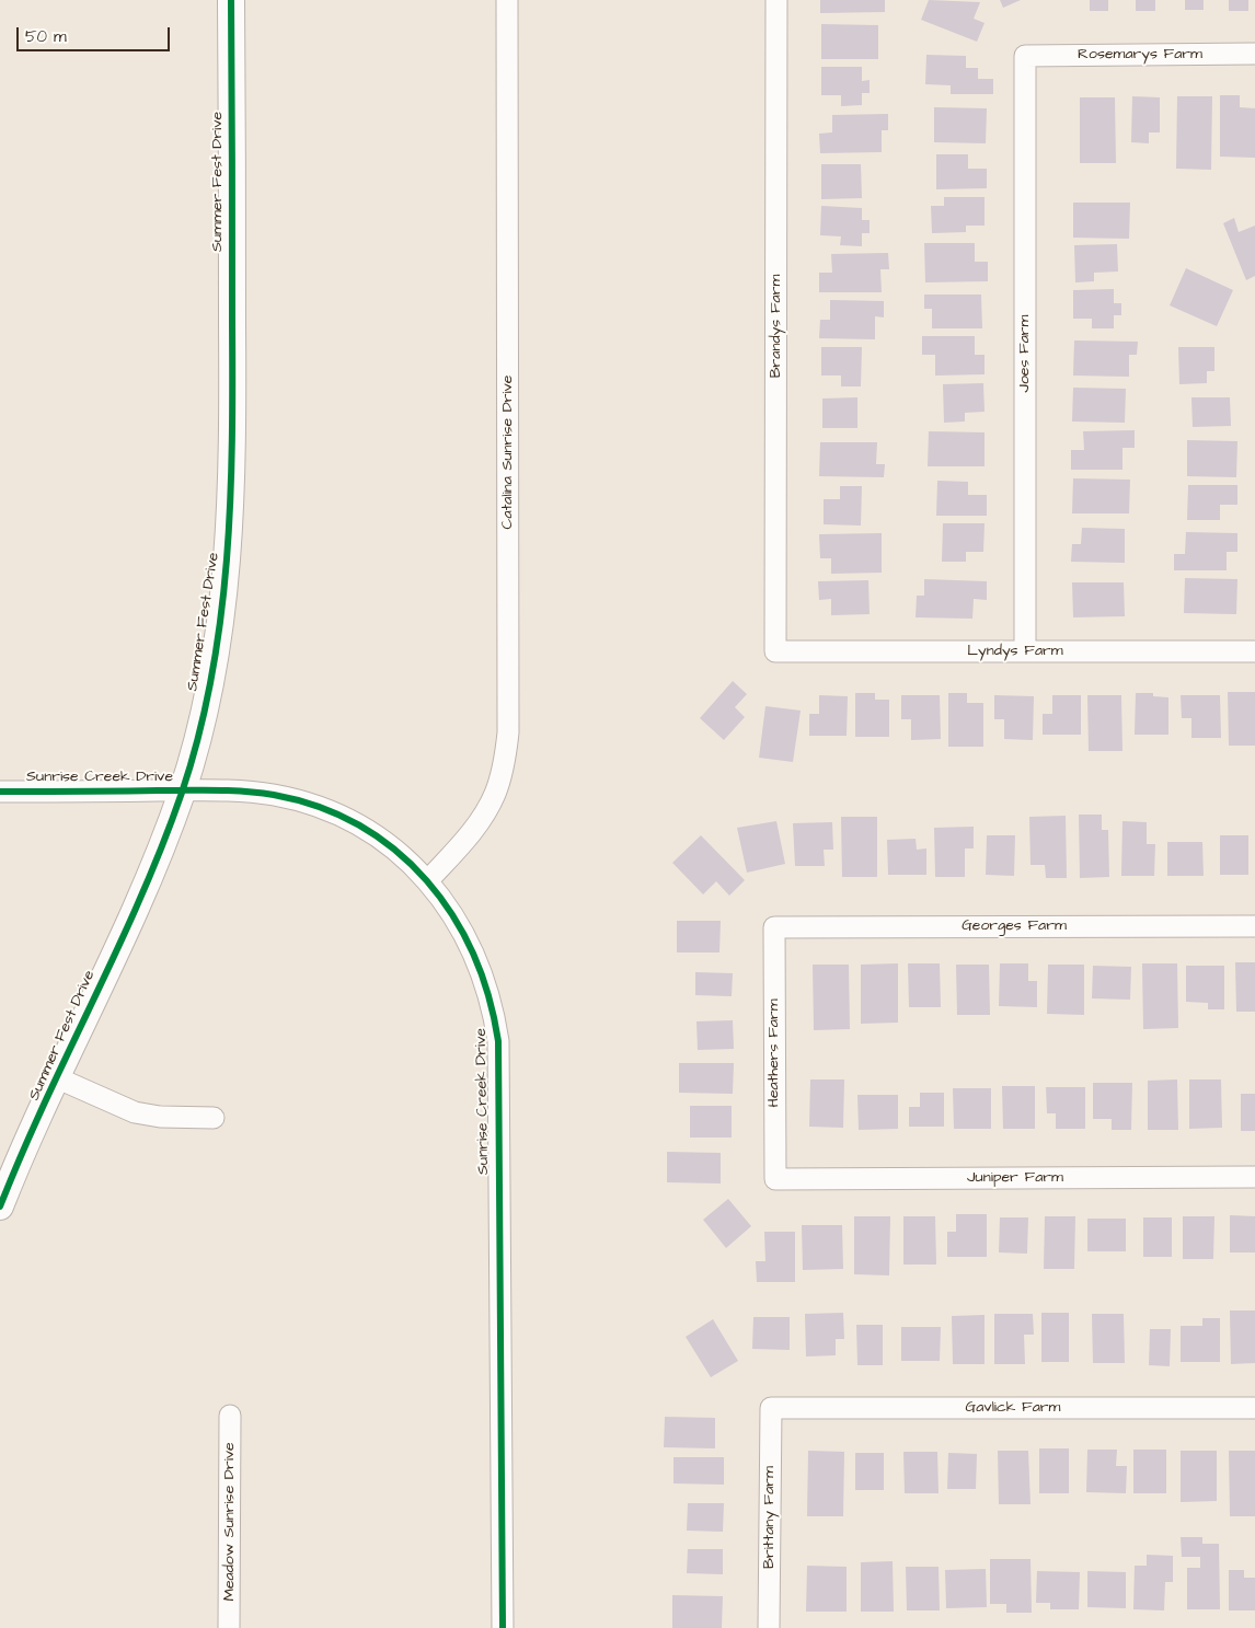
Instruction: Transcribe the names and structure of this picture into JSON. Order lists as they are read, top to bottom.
{
  "streets": {
    "street": [
      "Rosemarys Farm",
      "Summer Fest Drive",
      "Brandys Farm",
      "Joes Farm",
      "Catalina Sunrise Drive",
      "Lyndys Farm",
      "Sunrise Creek Drive",
      "Georges Farm",
      "Heathers Farm",
      "Juniper Farm",
      "Gavlick Farm",
      "Brittany Farm",
      "Meadow Sunrise Drive"
    ]
  },
  "crossings": [
    ["Rosemarys Farm", "Joes Farm"],
    ["Summer Fest Drive", "Sunrise Creek Drive"],
    ["Brandys Farm", "Lyndys Farm"],
    ["Joes Farm", "Lyndys Farm"],
    ["Catalina Sunrise Drive", "Sunrise Creek Drive"],
    ["Georges Farm", "Heathers Farm"],
    ["Heathers Farm", "Juniper Farm"],
    ["Gavlick Farm", "Brittany Farm"]
  ],
  "scale_bar": "50 m"
}
